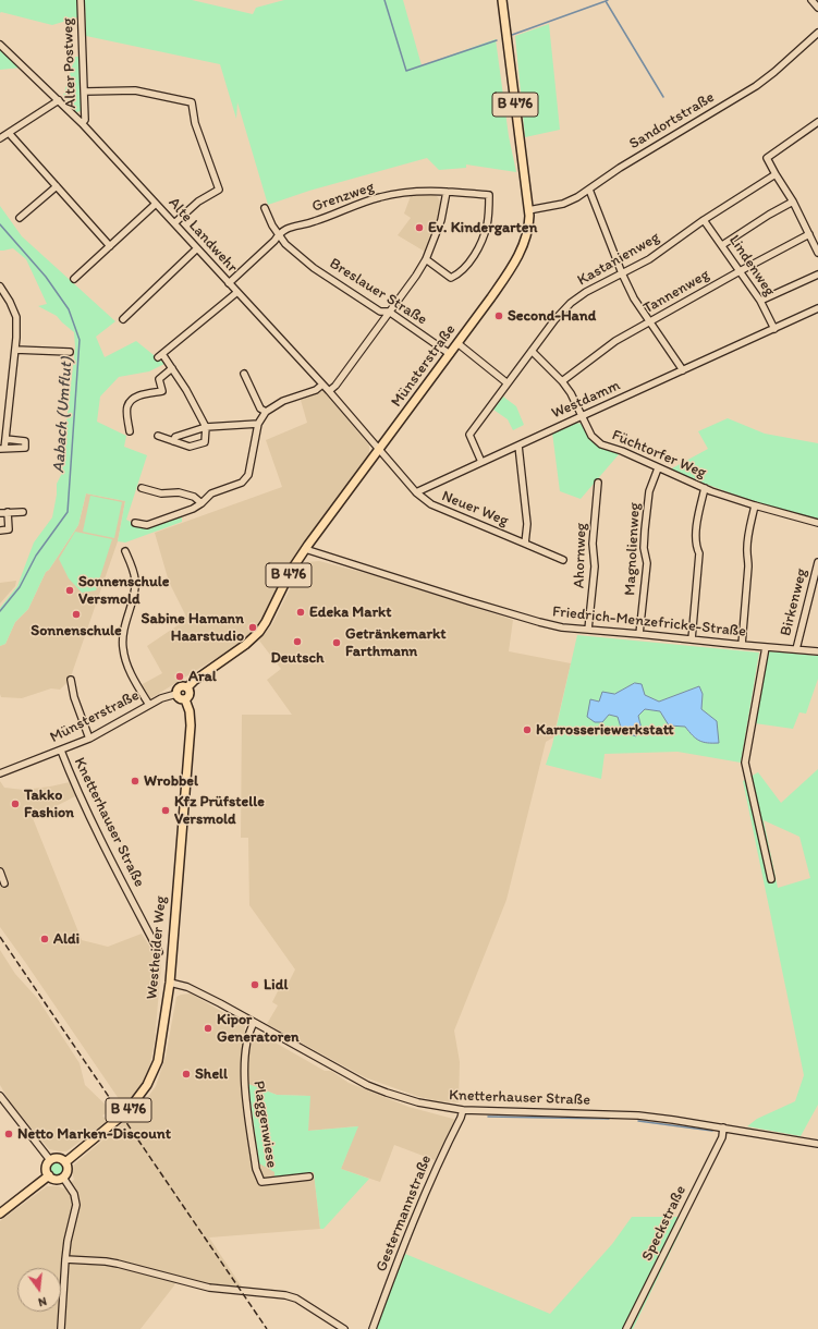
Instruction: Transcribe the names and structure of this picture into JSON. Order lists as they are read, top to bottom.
{
  "streets": {
    "main road": ["B 476", "Münsterstraße", "Westheider Weg"],
    "street": [
      "Alter Postweg",
      "Sandortstraße",
      "Grenzweg",
      "Alte Landwehr",
      "Kastanienweg",
      "Lindenweg",
      "Breslauer Straße",
      "Tannenweg",
      "Westdamm",
      "Füchtorfer Weg",
      "Neuer Weg",
      "Magnolienweg",
      "Ahornweg",
      "Birkenweg",
      "Friedrich-Menzefricke-Straße",
      "Knetterhauser Straße",
      "Plaggenwiese",
      "Gestermannstraße",
      "Speckstraße"
    ]
  },
  "crossings": [
    ["Alter Postweg", "Alte Landwehr"],
    ["Sandortstraße", "Münsterstraße"],
    ["Grenzweg", "Alte Landwehr"],
    ["Grenzweg", "Breslauer Straße"],
    ["Alte Landwehr", "Münsterstraße"],
    ["Kastanienweg", "Lindenweg"],
    ["Kastanienweg", "Westdamm"],
    ["Kastanienweg", "Füchtorfer Weg"],
    ["Lindenweg", "Tannenweg"],
    ["Lindenweg", "Westdamm"],
    ["Breslauer Straße", "Münsterstraße"],
    ["Tannenweg", "Füchtorfer Weg"],
    ["Münsterstraße", "Friedrich-Menzefricke-Straße"],
    ["Münsterstraße", "Knetterhauser Straße"],
    ["Münsterstraße", "Westheider Weg"],
    ["Westdamm", "Füchtorfer Weg"],
    ["Westdamm", "Neuer Weg"],
    ["Füchtorfer Weg", "Magnolienweg"],
    ["Magnolienweg", "Friedrich-Menzefricke-Straße"],
    ["Ahornweg", "Friedrich-Menzefricke-Straße"],
    ["Birkenweg", "Friedrich-Menzefricke-Straße"],
    ["Knetterhauser Straße", "Westheider Weg"],
    ["Knetterhauser Straße", "Plaggenwiese"],
    ["Knetterhauser Straße", "Gestermannstraße"],
    ["Knetterhauser Straße", "Speckstraße"]
  ],
  "water": ["Aabach (Umflut)"],
  "places": [
    "Ev. Kindergarten",
    "Second-Hand",
    "Sonnenschule Versmold",
    "Edeka Markt",
    "Sonnenschule",
    "Sabine Hamann Haarstudio",
    "Deutsch",
    "Getränkemarkt Farthmann",
    "Aral",
    "Karrosseriewerkstatt",
    "Wrobbel",
    "Takko Fashion",
    "Kfz Prüfstelle Versmold",
    "Aldi",
    "Lidl",
    "Kipor Generatoren",
    "Shell",
    "Netto Marken-Discount"
  ],
  "north": "bottom"
}
